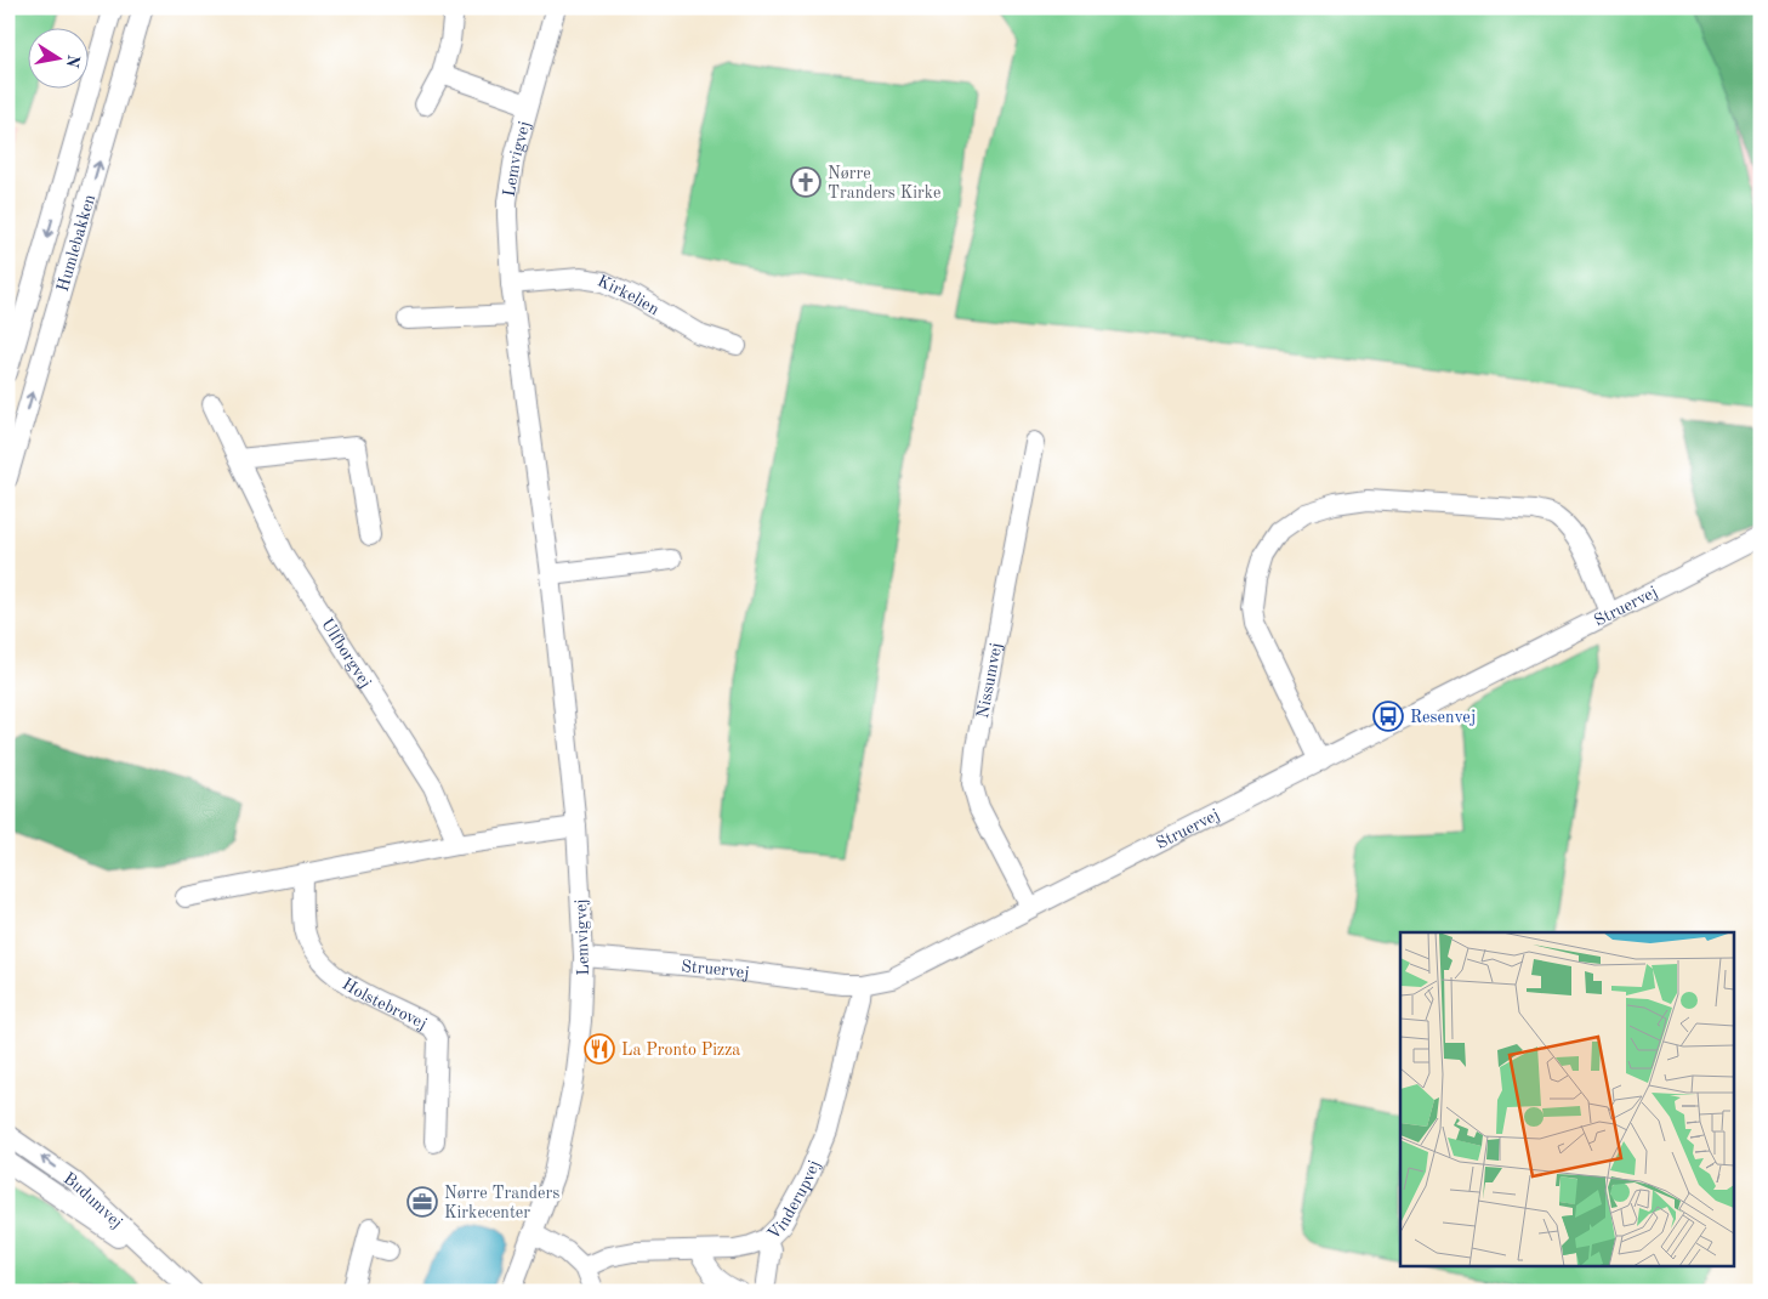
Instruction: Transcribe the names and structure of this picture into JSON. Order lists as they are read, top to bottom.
{
  "streets": {
    "street": [
      "Lemvigvej",
      "Humlebakken",
      "Kirkelien",
      "Struervej",
      "Ulfborgvej",
      "Nissumvej",
      "Holstebrovej",
      "Vinderupvej",
      "Budumvej"
    ]
  },
  "crossings": [
    ["Lemvigvej", "Kirkelien"],
    ["Lemvigvej", "Struervej"],
    ["Struervej", "Nissumvej"],
    ["Struervej", "Vinderupvej"]
  ],
  "places": {
    "church": ["Nørre Tranders Kirke"],
    "bus stop": ["Resenvej"],
    "restaurant": ["La Pronto Pizza"],
    "office": ["Nørre Tranders Kirkecenter"]
  },
  "north": "right"
}
